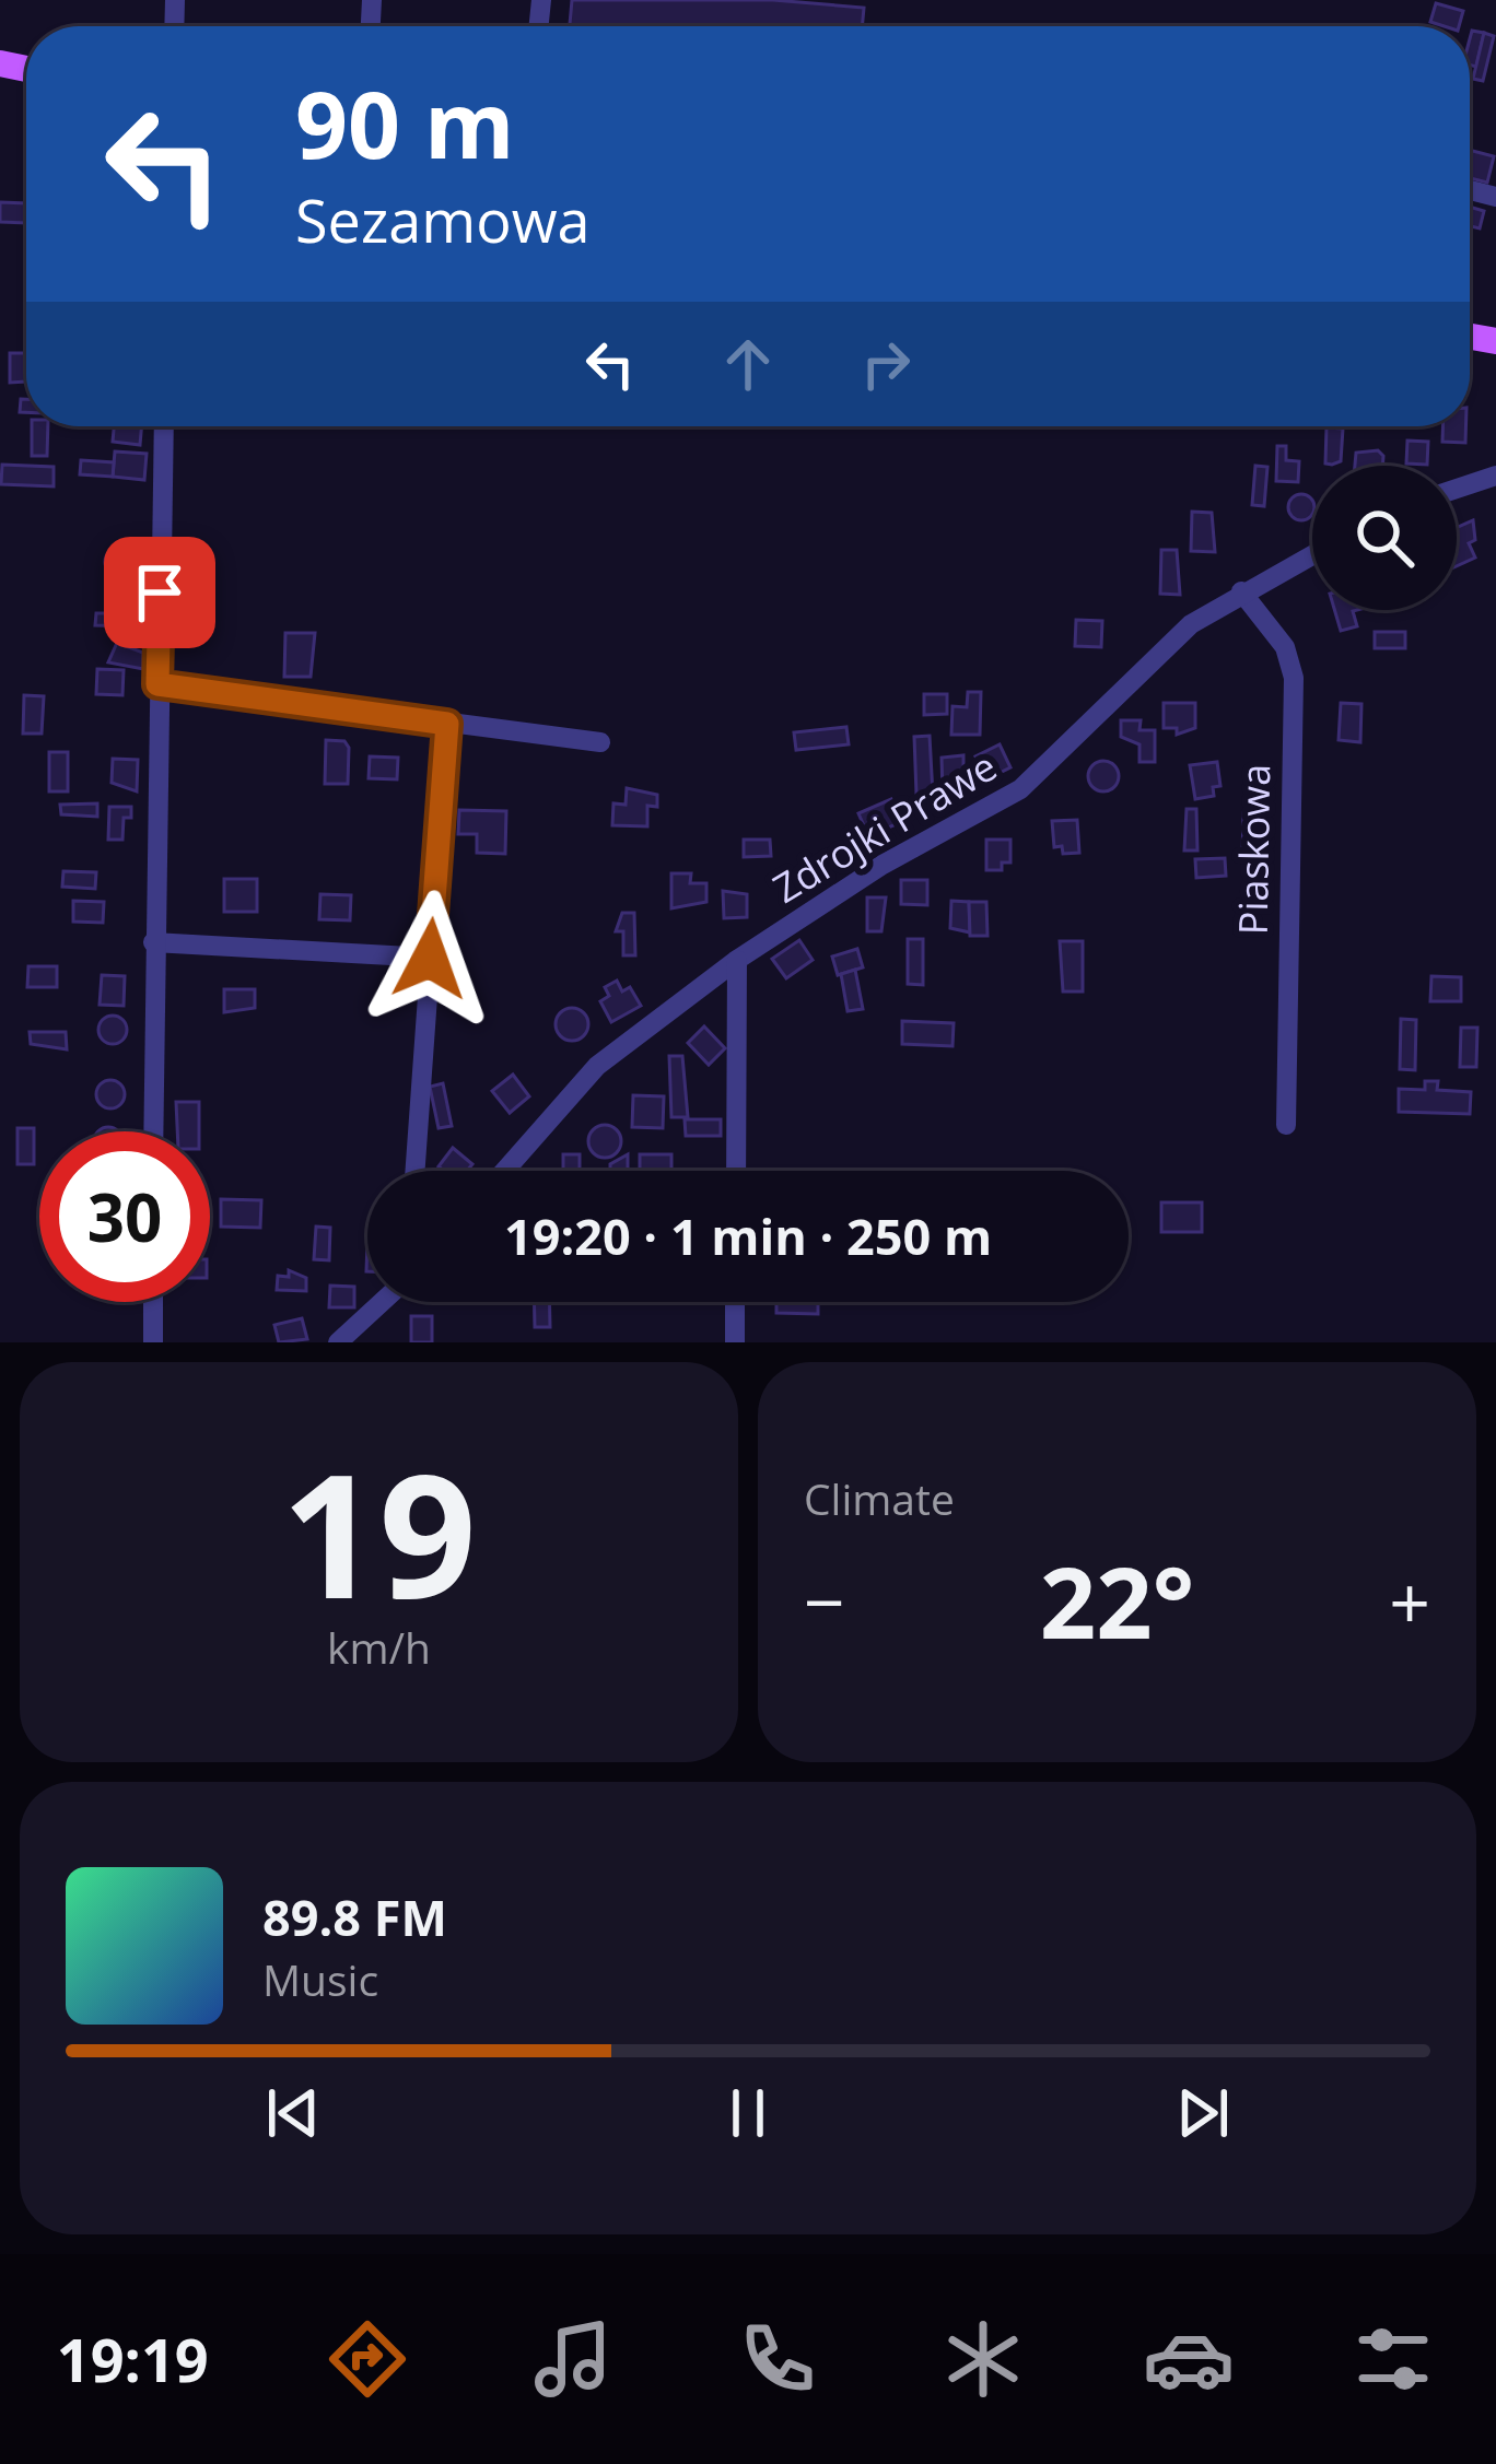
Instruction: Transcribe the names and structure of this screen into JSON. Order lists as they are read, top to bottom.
{
  "streets": {
    "street": ["Zdrojki Prawe", "Piaskowa"]
  },
  "crossings": [
    ["Zdrojki Prawe", "Piaskowa"]
  ],
  "page": {
    "turn": ["90 m", "Sezamowa"],
    "limit": "30",
    "trip": "19:20 · 1 min · 250 m",
    "tile": [
      ["19", "km/h"],
      "Climate"
    ],
    "heat": ["−", "22°", "+"],
    "song": ["89.8 FM", "Music"],
    "tabs": "19:19"
  }
}
